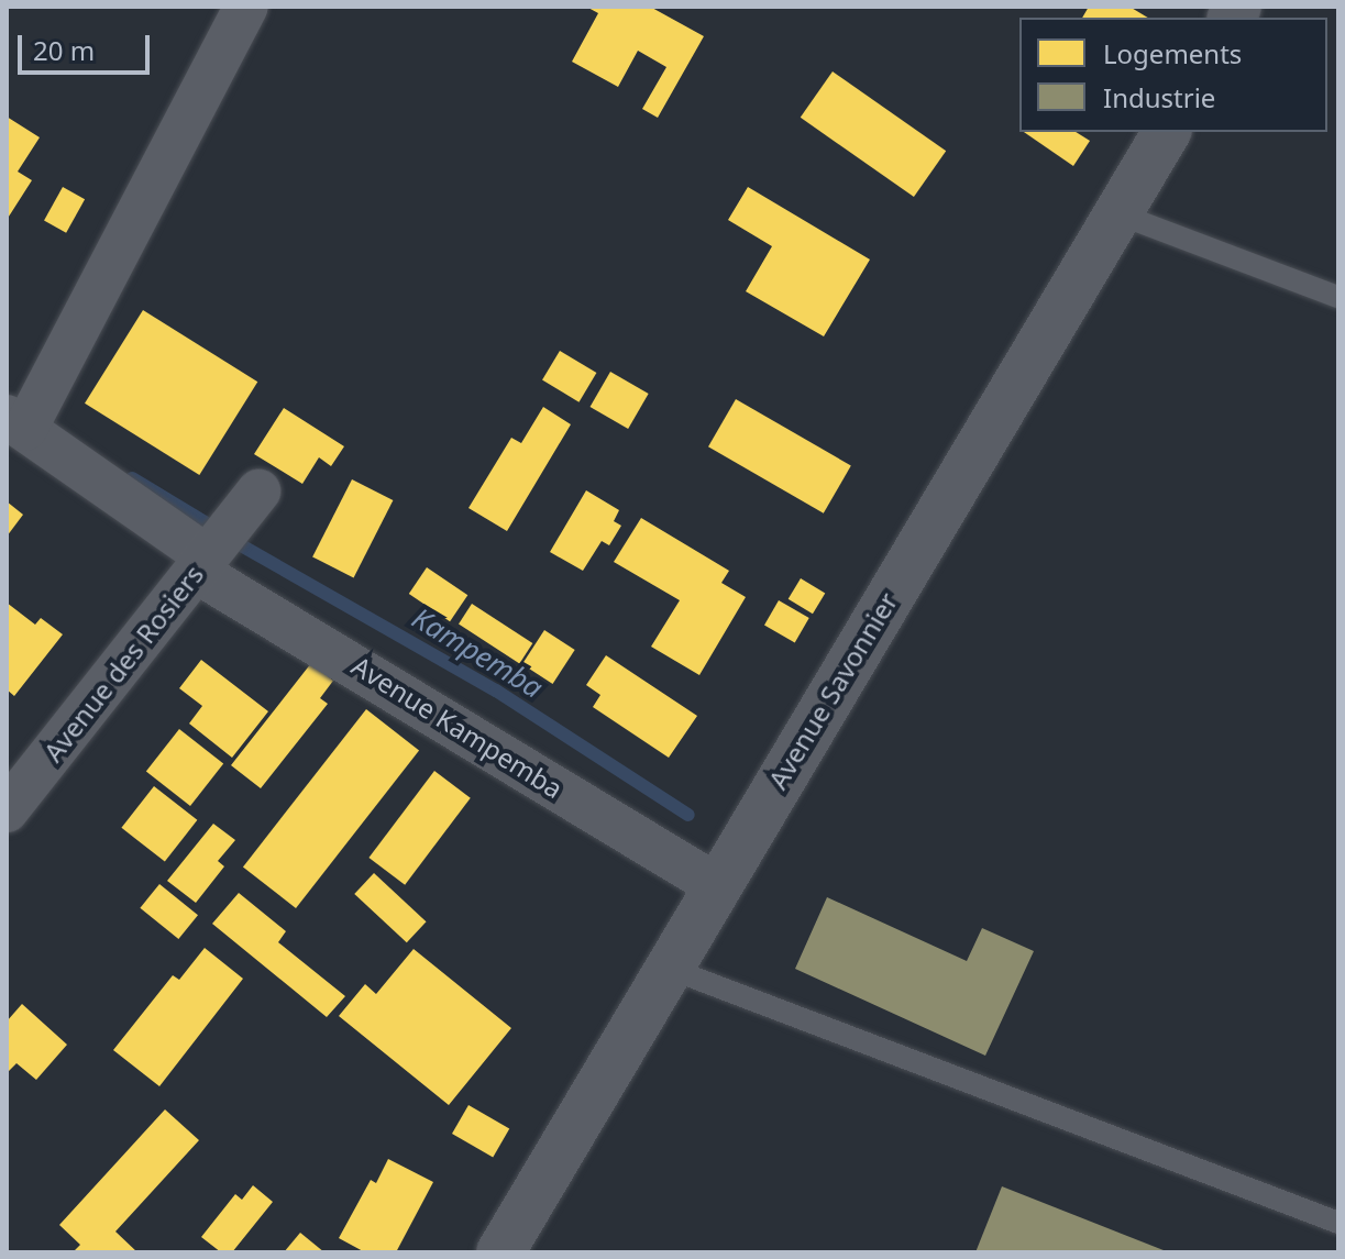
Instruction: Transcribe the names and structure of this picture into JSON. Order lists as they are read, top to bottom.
{
  "streets": {
    "street": ["Avenue des Rosiers", "Avenue Savonnier", "Avenue Kampemba"]
  },
  "crossings": [
    ["Avenue des Rosiers", "Avenue Kampemba"],
    ["Avenue Savonnier", "Avenue Kampemba"]
  ],
  "water": ["Kampemba"],
  "legend": ["Logements", "Industrie"],
  "scale_bar": "20 m"
}
